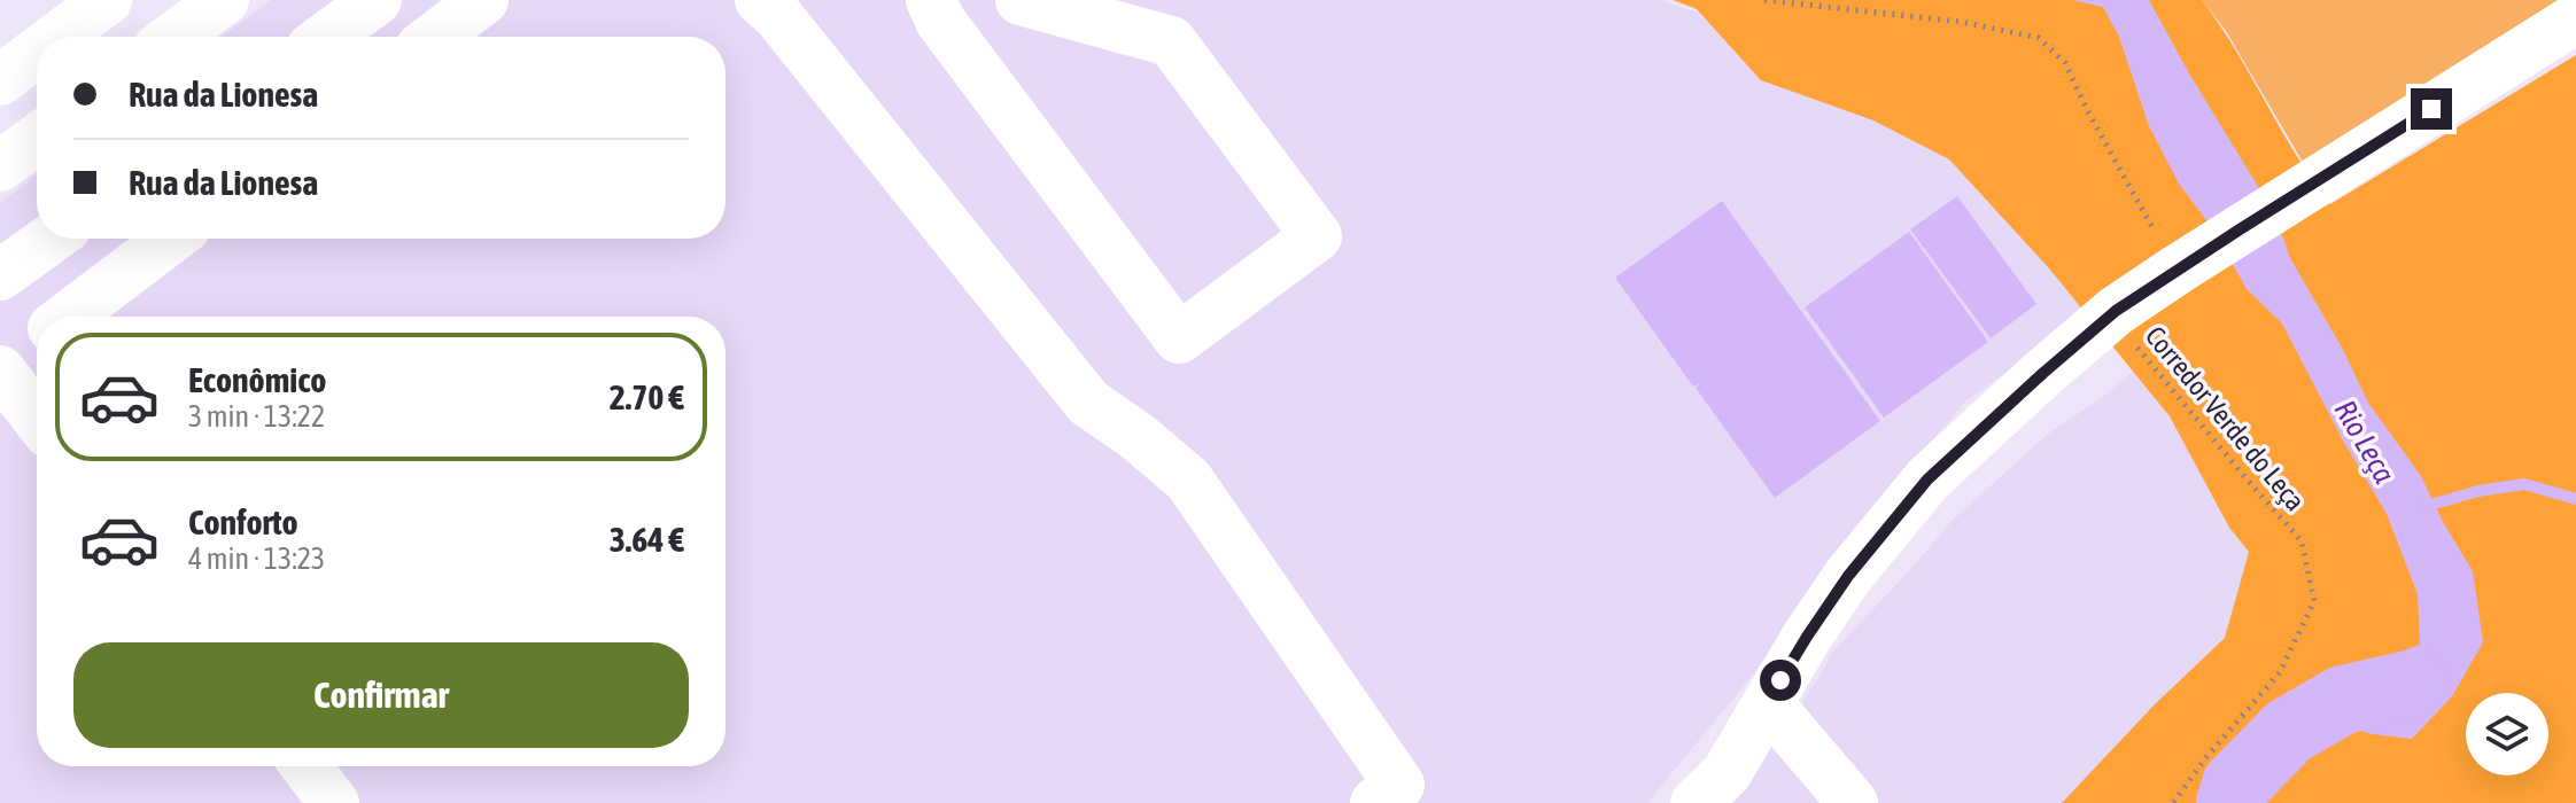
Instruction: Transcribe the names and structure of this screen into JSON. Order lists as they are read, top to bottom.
{
  "streets": {
    "path": ["Corredor Verde do Leça"]
  },
  "water": ["Rio Leça"],
  "page": {
    "banner": ["Rua da Lionesa", "Rua da Lionesa"],
    "list": [
      {
        "name": "Econômico",
        "note": "3 min · 13:22",
        "value": "2.70 €"
      },
      {
        "name": "Conforto",
        "note": "4 min · 13:23",
        "value": "3.64 €"
      }
    ],
    "buttons": "Confirmar"
  }
}
